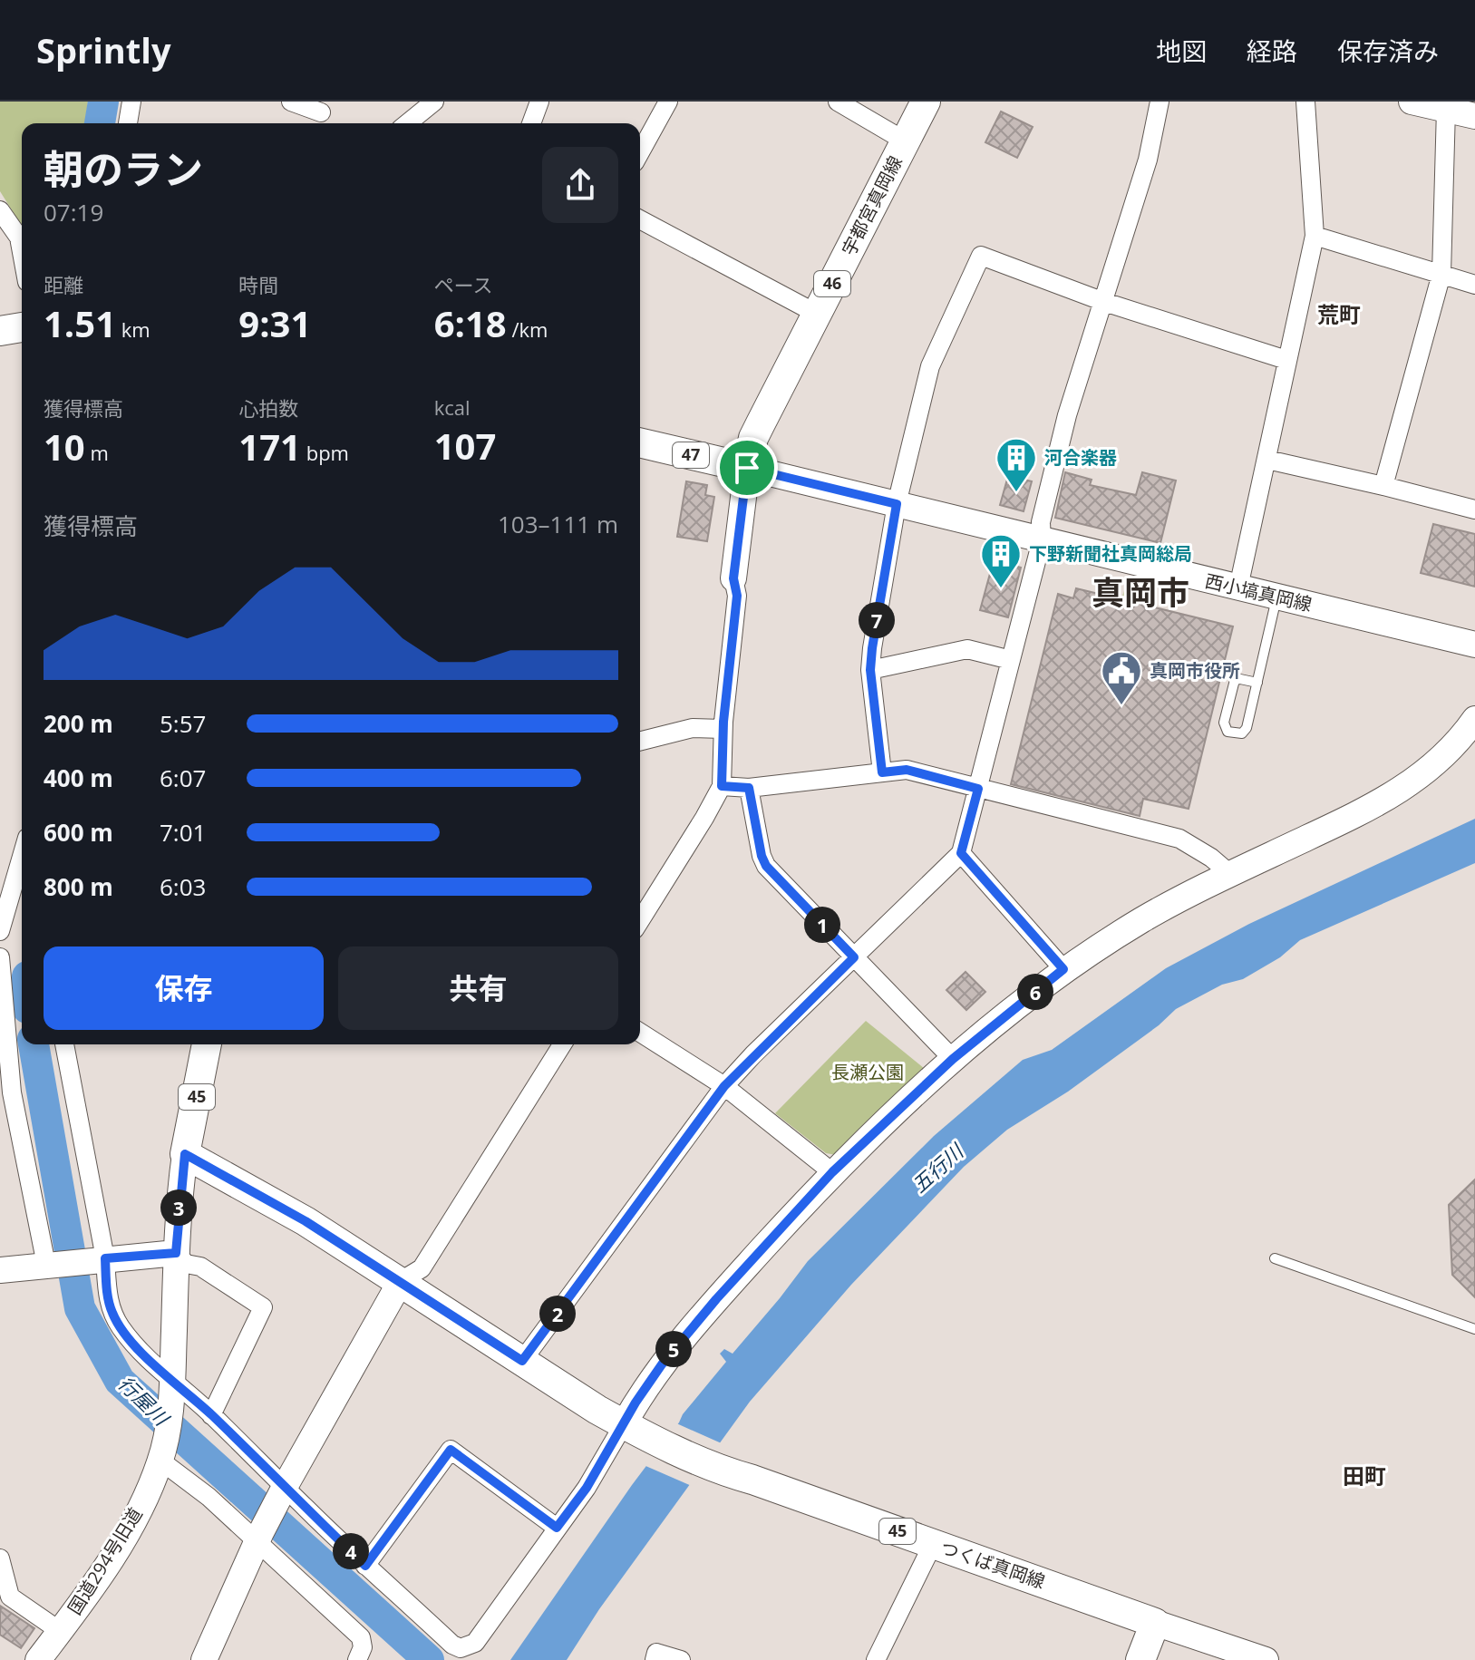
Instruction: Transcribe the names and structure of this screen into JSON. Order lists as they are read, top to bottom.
{
  "streets": {
    "main road": [
      "宇都宮真岡線",
      "46",
      "47",
      "45",
      "つくば真岡線"
    ],
    "street": ["西小塙真岡線", "国道294号旧道"]
  },
  "crossings": [
    ["宇都宮真岡線", "47"],
    ["宇都宮真岡線", "西小塙真岡線"],
    ["47", "西小塙真岡線"],
    ["45", "国道294号旧道"],
    ["45", "つくば真岡線"]
  ],
  "districts": ["荒町", "真岡市", "田町"],
  "water": ["五行川", "行屋川"],
  "parks": ["長瀬公園"],
  "places": {
    "building": ["河合楽器", "下野新聞社真岡総局"],
    "public building": ["真岡市役所"]
  },
  "page": {
    "header": "Sprintly",
    "nav": ["地図", "経路", "保存済み"],
    "heading": ["朝のラン", "07:19"],
    "stats": [
      ["距離", "1.51 km"],
      ["時間", "9:31"],
      ["ペース", "6:18 /km"],
      ["獲得標高", "10 m"],
      ["心拍数", "171 bpm"],
      ["kcal", "107"]
    ],
    "chart": ["獲得標高", "103–111 m"],
    "pins": [
      "7",
      "1",
      "6",
      "3",
      "2",
      "5",
      "4"
    ],
    "list": [
      {
        "name": "200 m",
        "note": "5:57"
      },
      {
        "name": "400 m",
        "note": "6:07"
      },
      {
        "name": "600 m",
        "note": "7:01"
      },
      {
        "name": "800 m",
        "note": "6:03"
      }
    ],
    "buttons": ["保存", "共有"]
  }
}
